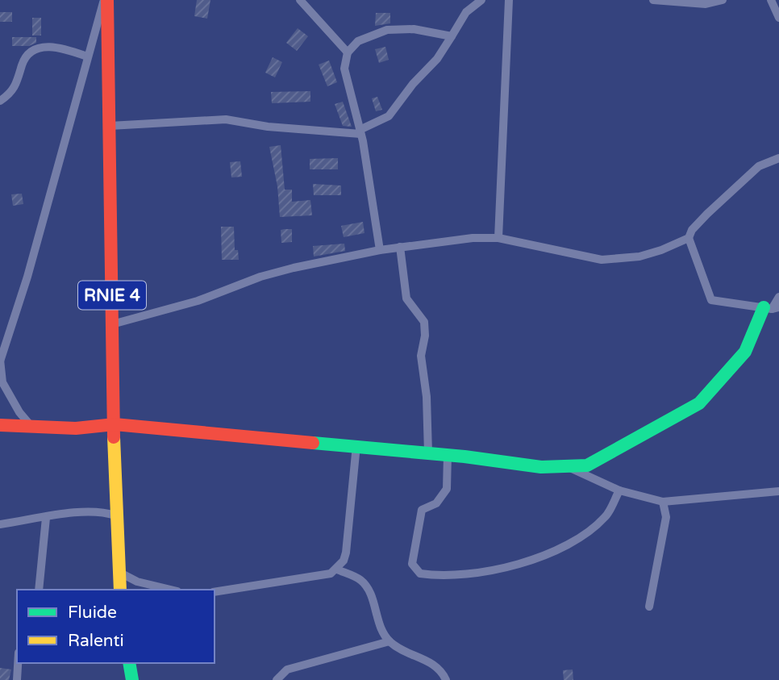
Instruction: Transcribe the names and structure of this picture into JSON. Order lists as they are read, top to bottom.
{
  "streets": {
    "street": ["RNIE 4"]
  },
  "legend": ["Fluide", "Ralenti"]
}
